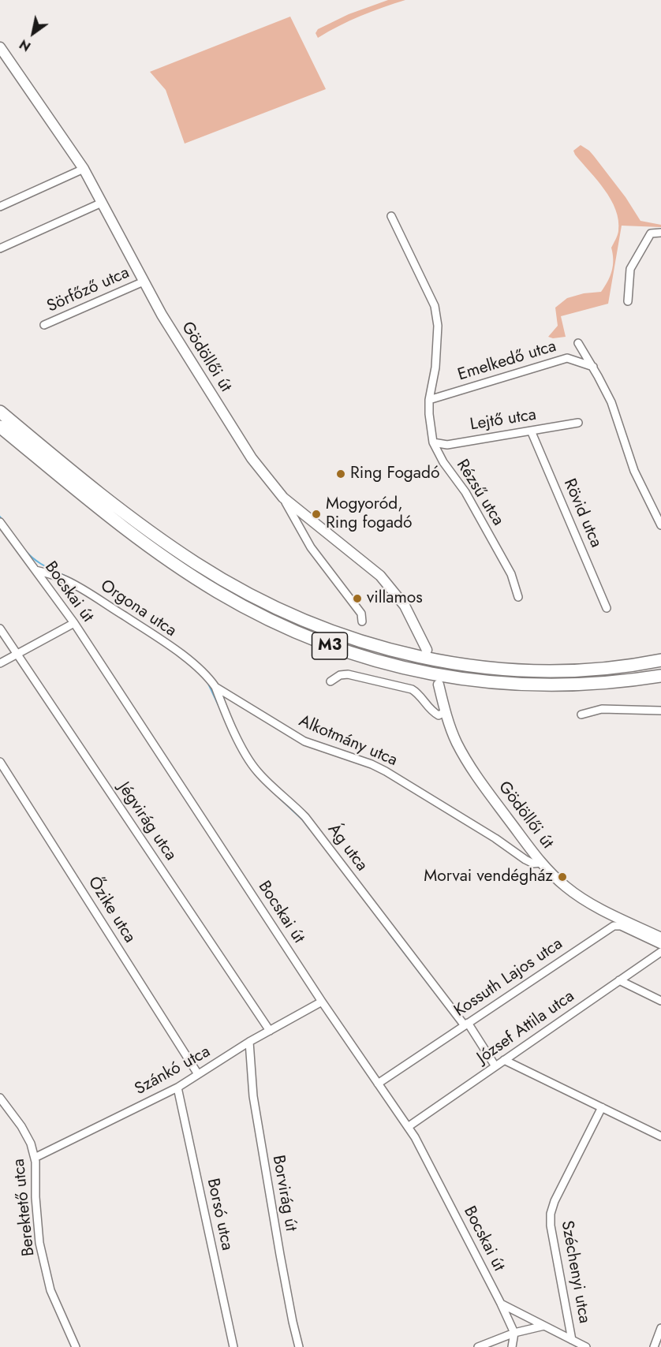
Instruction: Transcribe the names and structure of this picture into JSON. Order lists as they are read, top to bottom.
{
  "streets": {
    "highway": ["M3"],
    "main road": ["Gödöllői út"],
    "street": [
      "Sörfőző utca",
      "Emelkedő utca",
      "Lejtő utca",
      "Rézsű utca",
      "Rövid utca",
      "Bocskai út",
      "Orgona utca",
      "Alkotmány utca",
      "Jégvirág utca",
      "Ág utca",
      "Őzike utca",
      "Kossuth Lajos utca",
      "József Attila utca",
      "Szánkó utca",
      "Borvirág út",
      "Berektető utca",
      "Borsó utca",
      "Széchenyi utca"
    ]
  },
  "crossings": [
    ["Sörfőző utca", "Gödöllői út"],
    ["Gödöllői út", "Alkotmány utca"],
    ["Emelkedő utca", "Rézsű utca"],
    ["Lejtő utca", "Rézsű utca"],
    ["Lejtő utca", "Rövid utca"],
    ["Bocskai út", "Orgona utca"],
    ["Bocskai út", "Kossuth Lajos utca"],
    ["Bocskai út", "József Attila utca"],
    ["Bocskai út", "Szánkó utca"],
    ["Orgona utca", "Alkotmány utca"],
    ["Orgona utca", "Ág utca"],
    ["Alkotmány utca", "Ág utca"],
    ["Jégvirág utca", "Szánkó utca"],
    ["Ág utca", "Kossuth Lajos utca"],
    ["Ág utca", "József Attila utca"],
    ["Őzike utca", "Szánkó utca"],
    ["Szánkó utca", "Borvirág út"],
    ["Szánkó utca", "Berektető utca"],
    ["Szánkó utca", "Borsó utca"]
  ],
  "places": [
    "Ring Fogadó",
    "Mogyoród, Ring fogadó",
    "villamos",
    "Morvai vendégház"
  ],
  "north": "bottom left"
}
